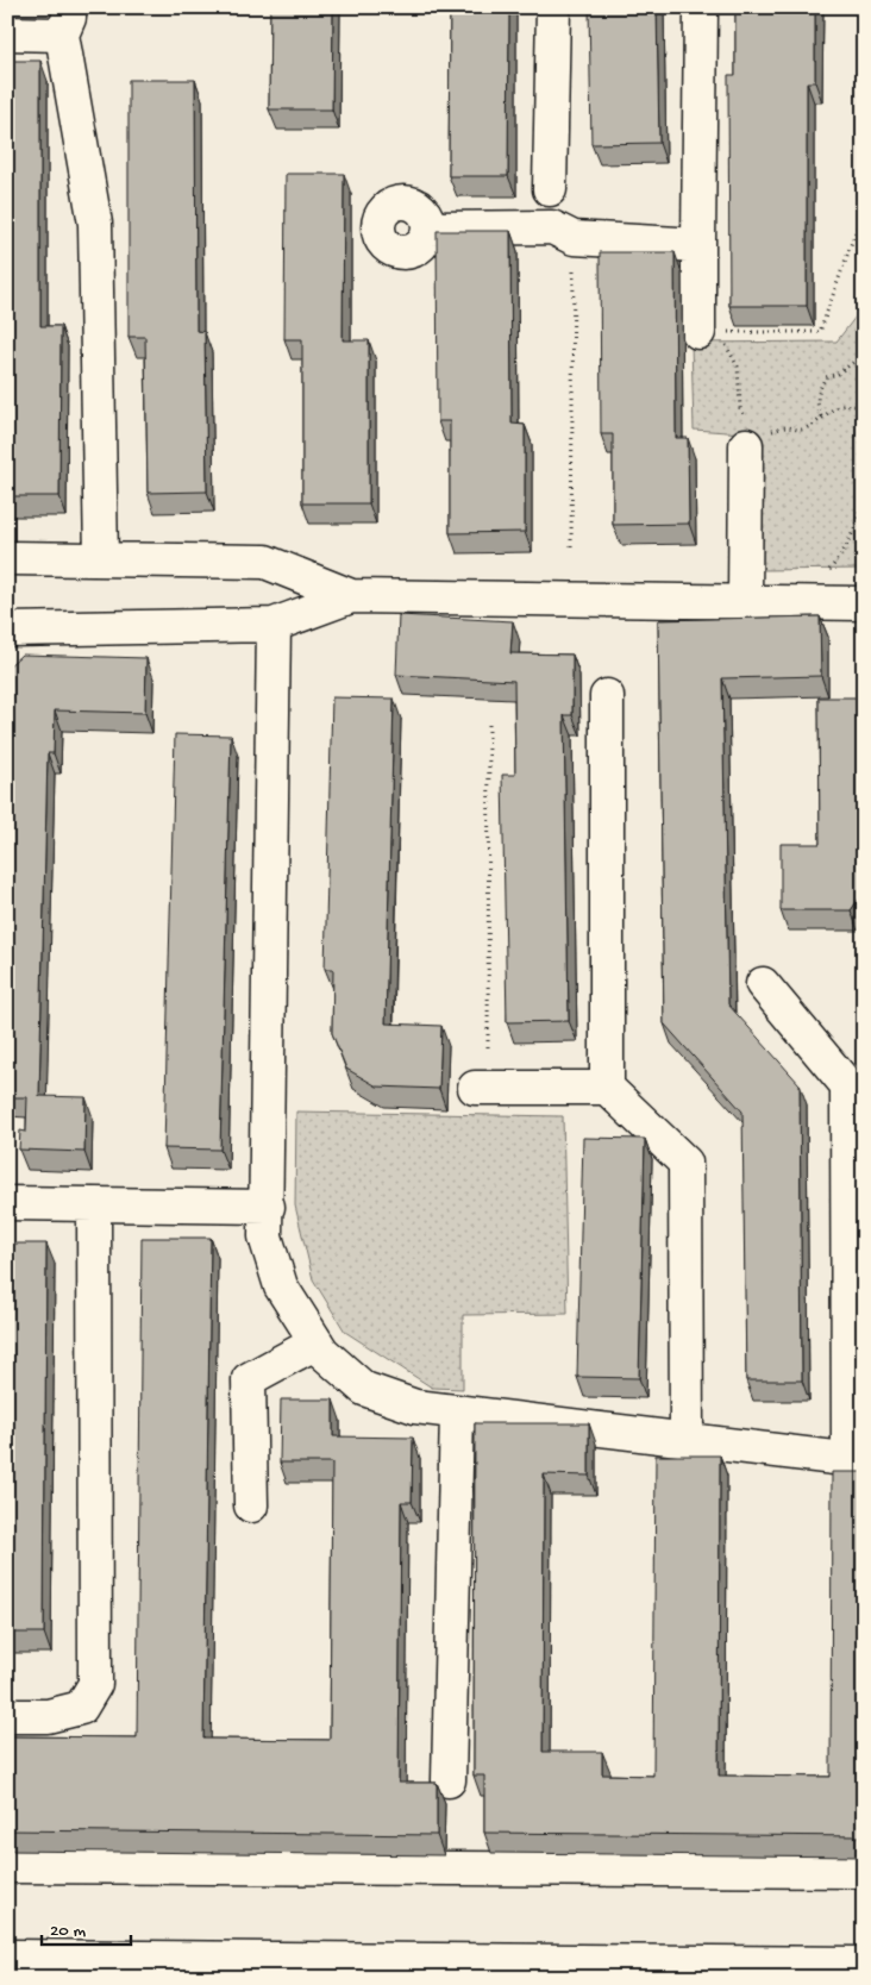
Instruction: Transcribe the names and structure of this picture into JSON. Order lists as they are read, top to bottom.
{
  "scale_bar": "20 m"
}
